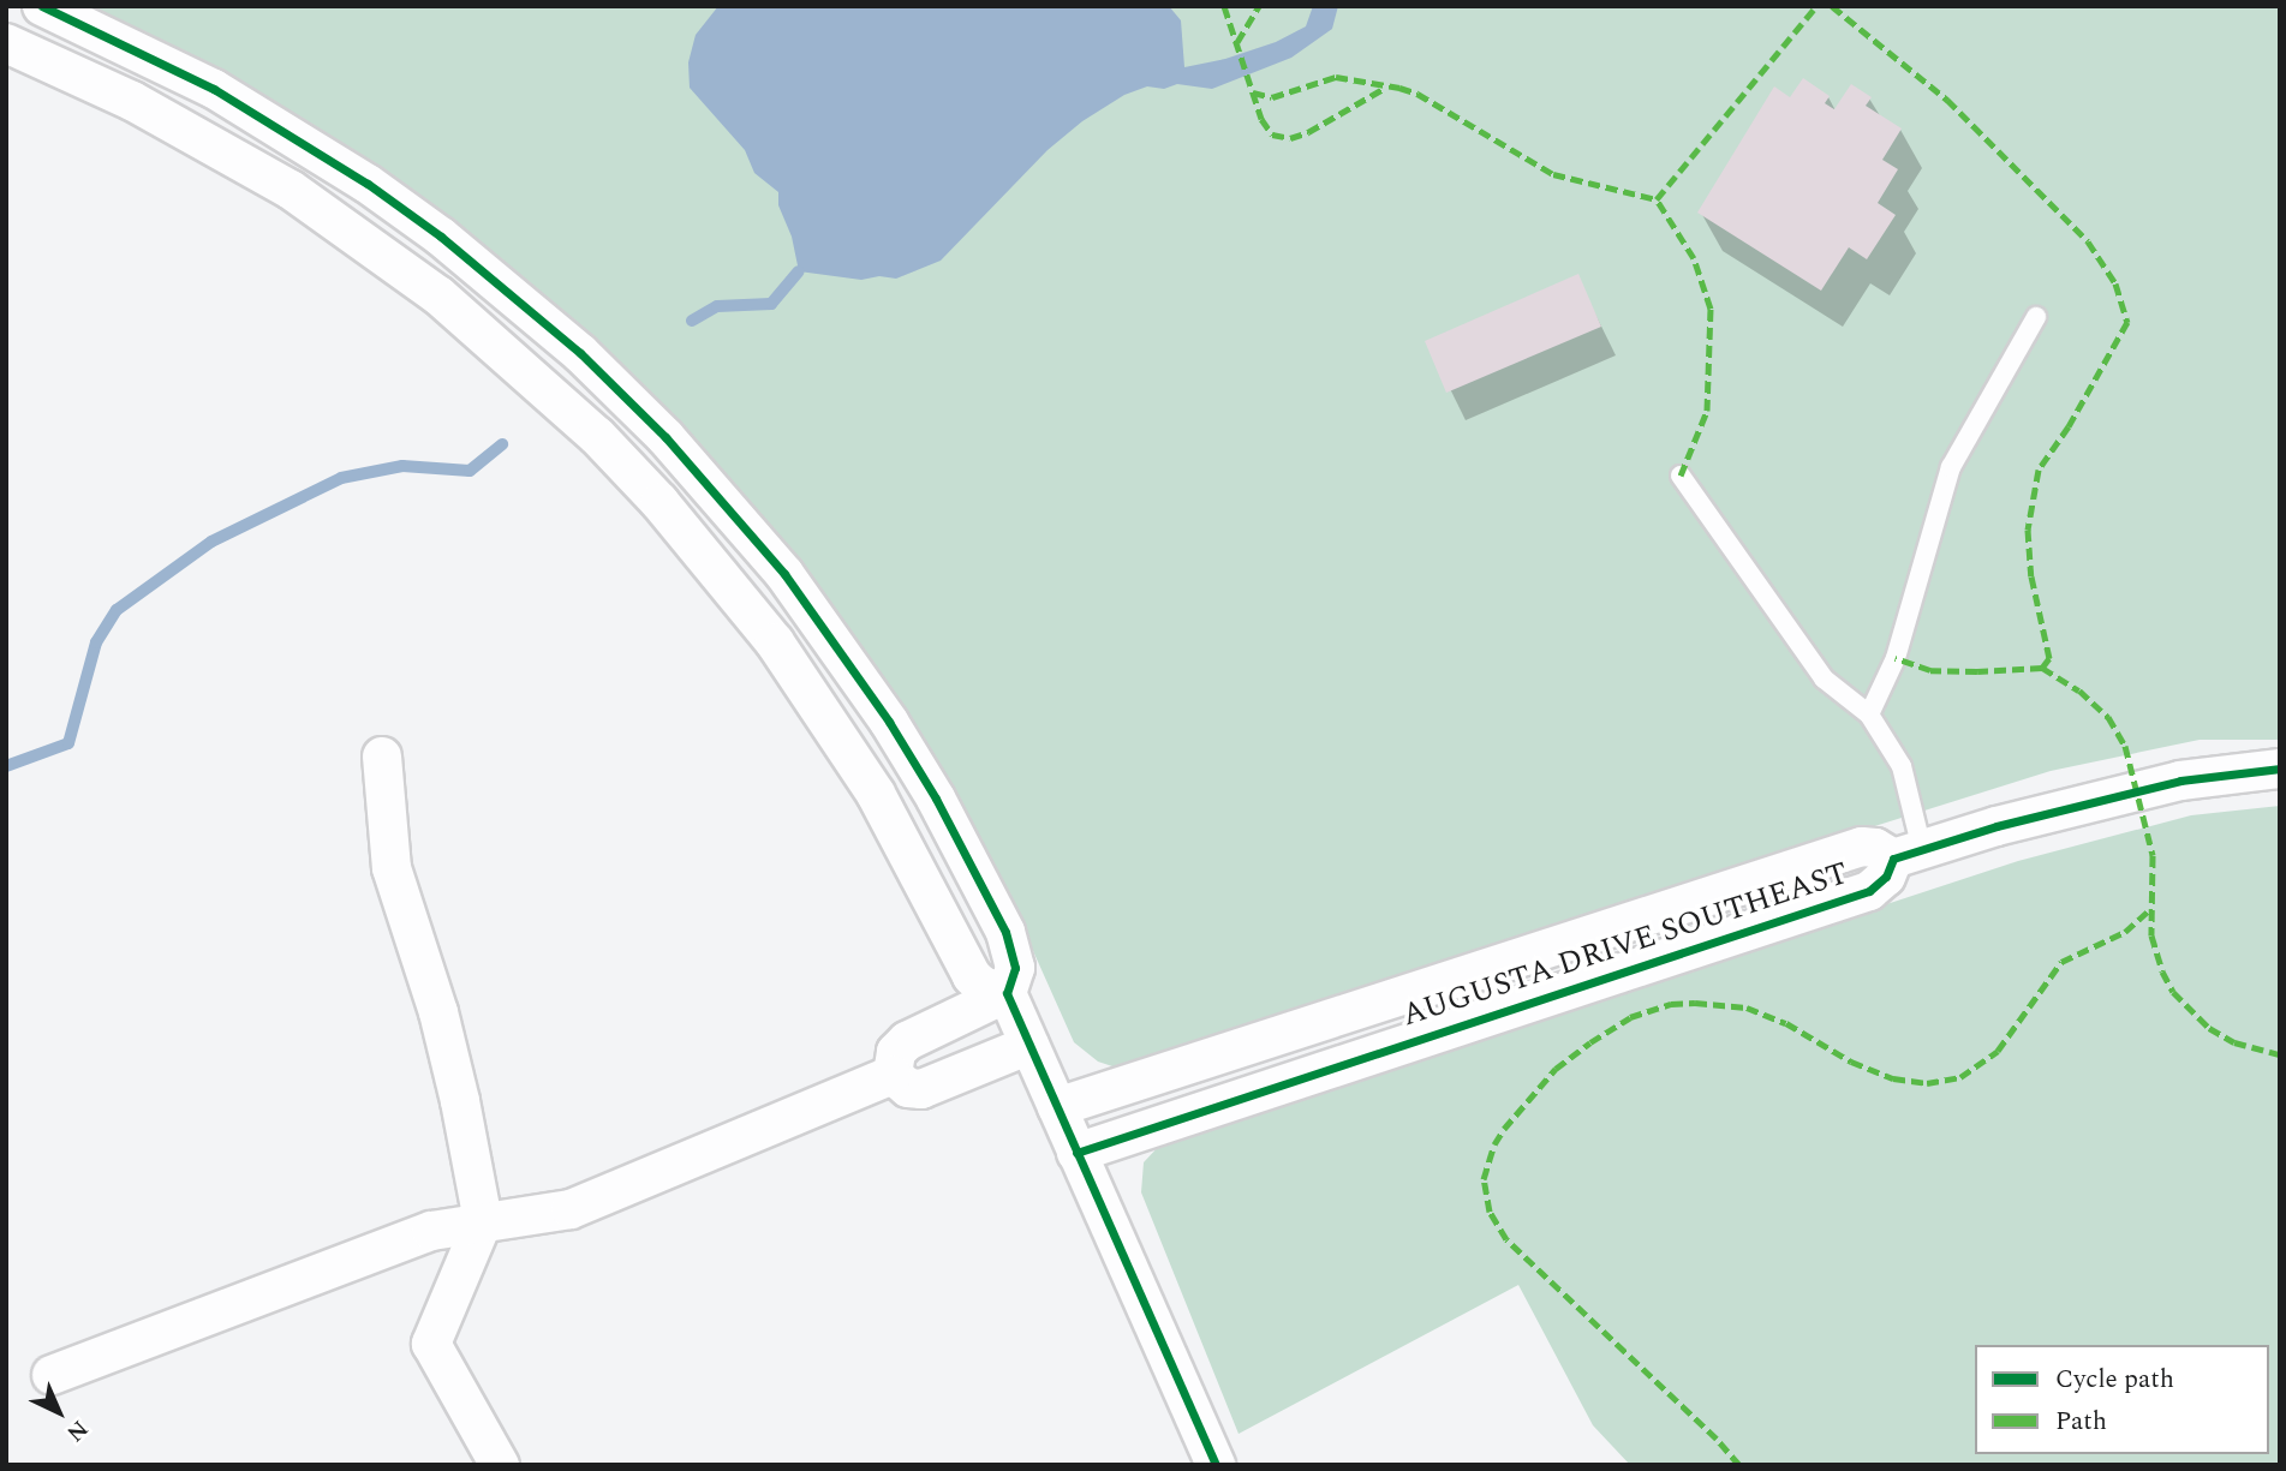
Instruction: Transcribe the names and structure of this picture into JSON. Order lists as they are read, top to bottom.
{
  "streets": {
    "street": ["AUGUSTA DRIVE SOUTHEAST"]
  },
  "legend": ["Cycle path", "Path"],
  "north": "bottom right"
}
